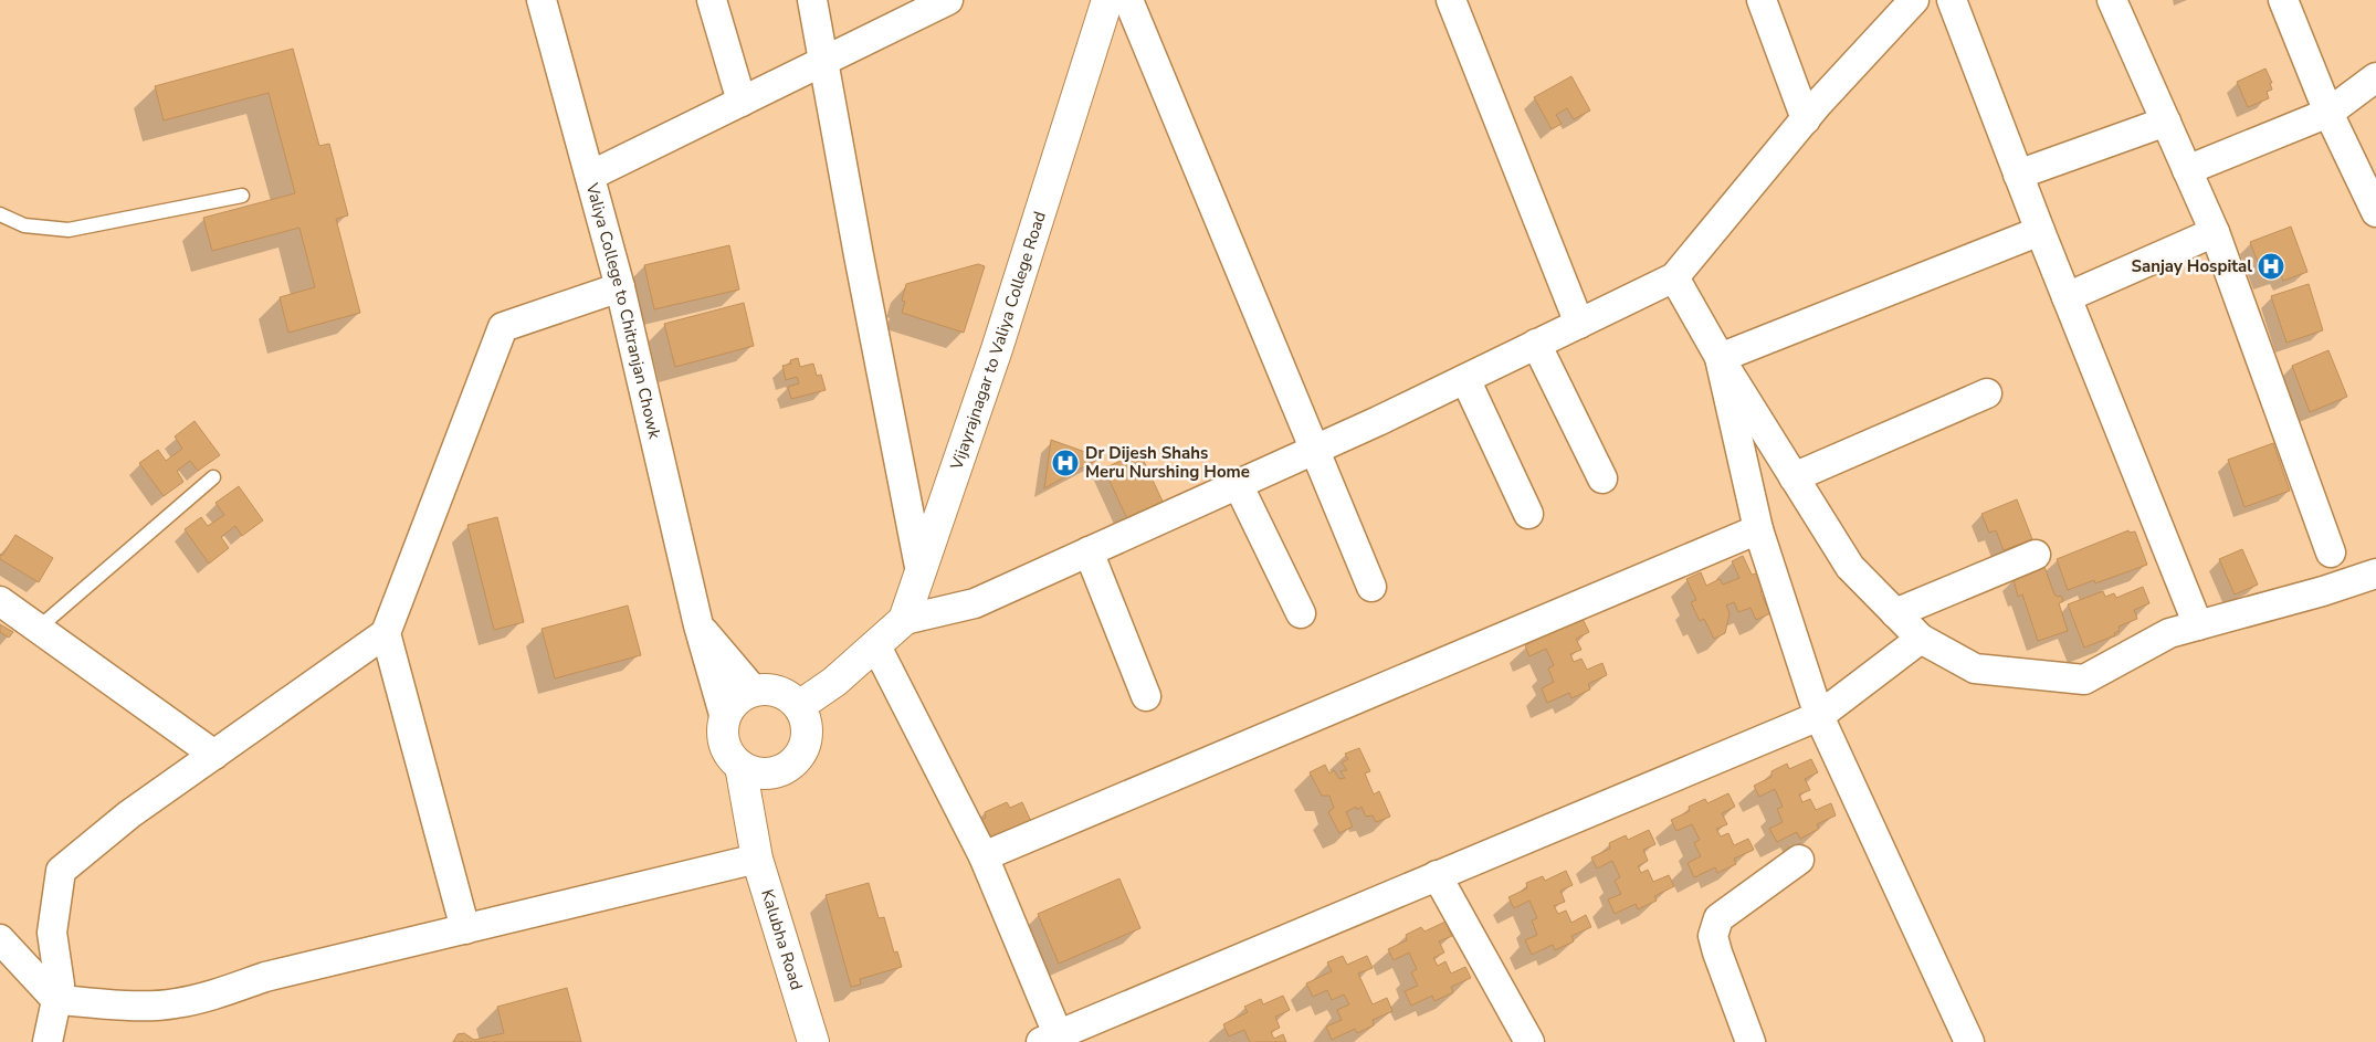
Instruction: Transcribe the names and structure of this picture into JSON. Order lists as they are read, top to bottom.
{
  "streets": {
    "street": ["Valiya College to Chitranjan Chowk", "Vijayrajnagar to Valiya College Road", "Kalubha Road"]
  },
  "crossings": [
    ["Valiya College to Chitranjan Chowk", "Vijayrajnagar to Valiya College Road"],
    ["Valiya College to Chitranjan Chowk", "Kalubha Road"],
    ["Vijayrajnagar to Valiya College Road", "Kalubha Road"]
  ],
  "places": {
    "hospital": ["Sanjay Hospital", "Dr Dijesh Shahs Meru Nurshing Home"]
  }
}
